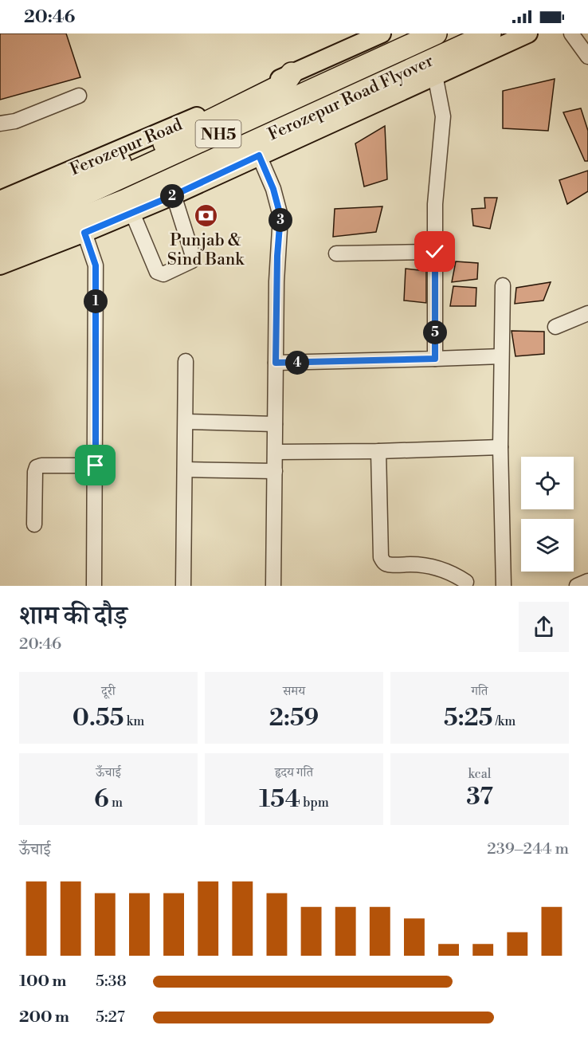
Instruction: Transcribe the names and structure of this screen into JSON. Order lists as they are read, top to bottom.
{
  "streets": {
    "highway": ["Ferozepur Road Flyover", "NH5"],
    "main road": ["Ferozepur Road"]
  },
  "places": {
    "bank": ["Punjab & Sind Bank"]
  },
  "page": {
    "status": "20:46",
    "pins": [
      "2",
      "3",
      "1",
      "5",
      "4"
    ],
    "heading": ["शाम की दौड़", "20:46"],
    "stats": [
      ["दूरी", "0.55 km"],
      ["समय", "2:59"],
      ["गति", "5:25 /km"],
      ["ऊँचाई", "6 m"],
      ["हृदय गति", "154 bpm"],
      ["kcal", "37"]
    ],
    "chart": ["ऊँचाई", "239–244 m"],
    "list": [
      {
        "name": "100 m",
        "note": "5:38"
      },
      {
        "name": "200 m",
        "note": "5:27"
      }
    ]
  }
}
